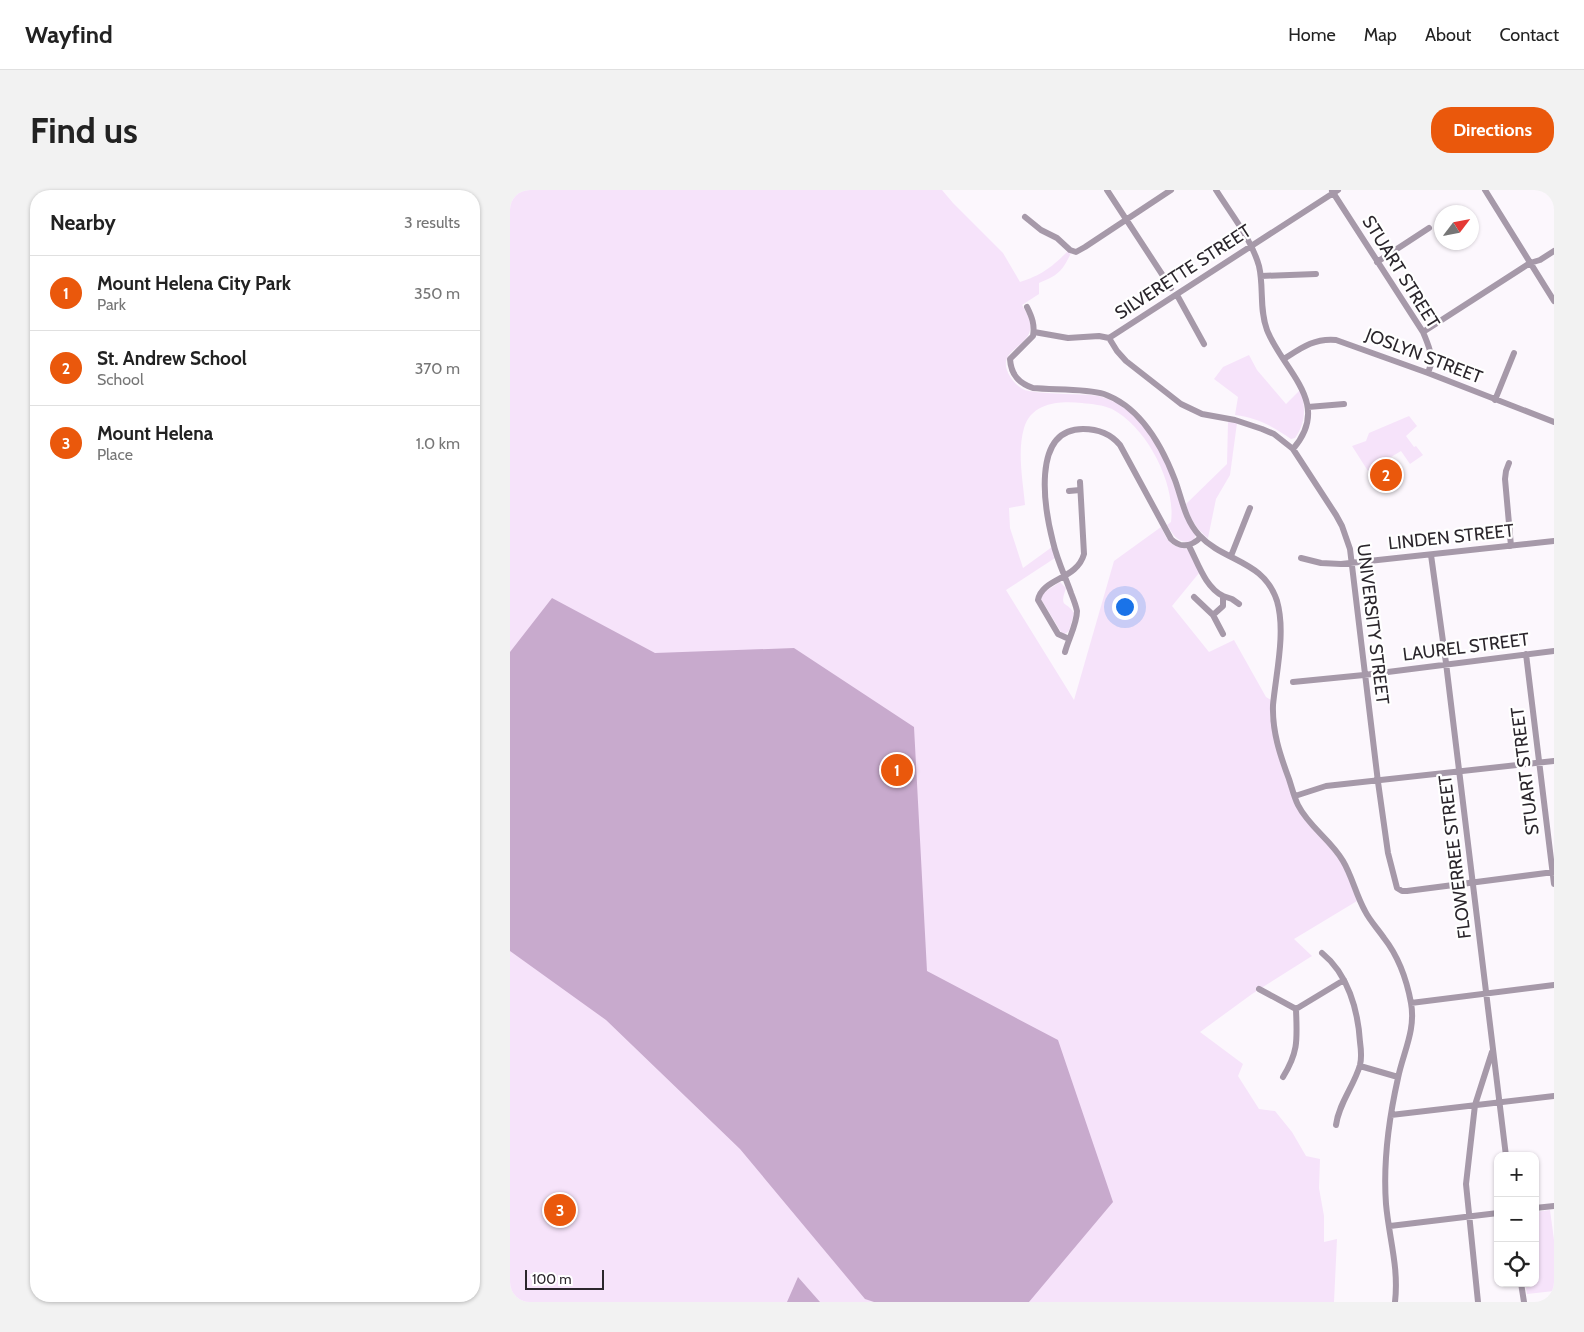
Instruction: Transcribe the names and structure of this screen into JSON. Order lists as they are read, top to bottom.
{
  "streets": {
    "street": [
      "SILVERETTE STREET",
      "STUART STREET",
      "JOSLYN STREET",
      "LINDEN STREET",
      "UNIVERSITY STREET",
      "LAUREL STREET",
      "FLOWERREE STREET"
    ]
  },
  "crossings": [
    ["SILVERETTE STREET", "STUART STREET"],
    ["SILVERETTE STREET", "UNIVERSITY STREET"],
    ["STUART STREET", "JOSLYN STREET"],
    ["STUART STREET", "LAUREL STREET"],
    ["LINDEN STREET", "UNIVERSITY STREET"],
    ["LINDEN STREET", "FLOWERREE STREET"],
    ["UNIVERSITY STREET", "LAUREL STREET"],
    ["UNIVERSITY STREET", "FLOWERREE STREET"],
    ["LAUREL STREET", "FLOWERREE STREET"]
  ],
  "scale_bar": "100 m",
  "north": "top right",
  "page": {
    "header": "Wayfind",
    "nav": [
      "Home",
      "Map",
      "About",
      "Contact"
    ],
    "buttons": "Directions",
    "title": "Find us",
    "heading": ["Nearby", "3 results"],
    "list": [
      {
        "mark": "1",
        "name": "Mount Helena City Park",
        "note": "Park",
        "value": "350 m"
      },
      {
        "mark": "2",
        "name": "St. Andrew School",
        "note": "School",
        "value": "370 m"
      },
      {
        "mark": "3",
        "name": "Mount Helena",
        "note": "Place",
        "value": "1.0 km"
      }
    ],
    "pins": ["2", "1", "3"],
    "map_buttons": ["+", "−"],
    "scale": "100 m"
  }
}
